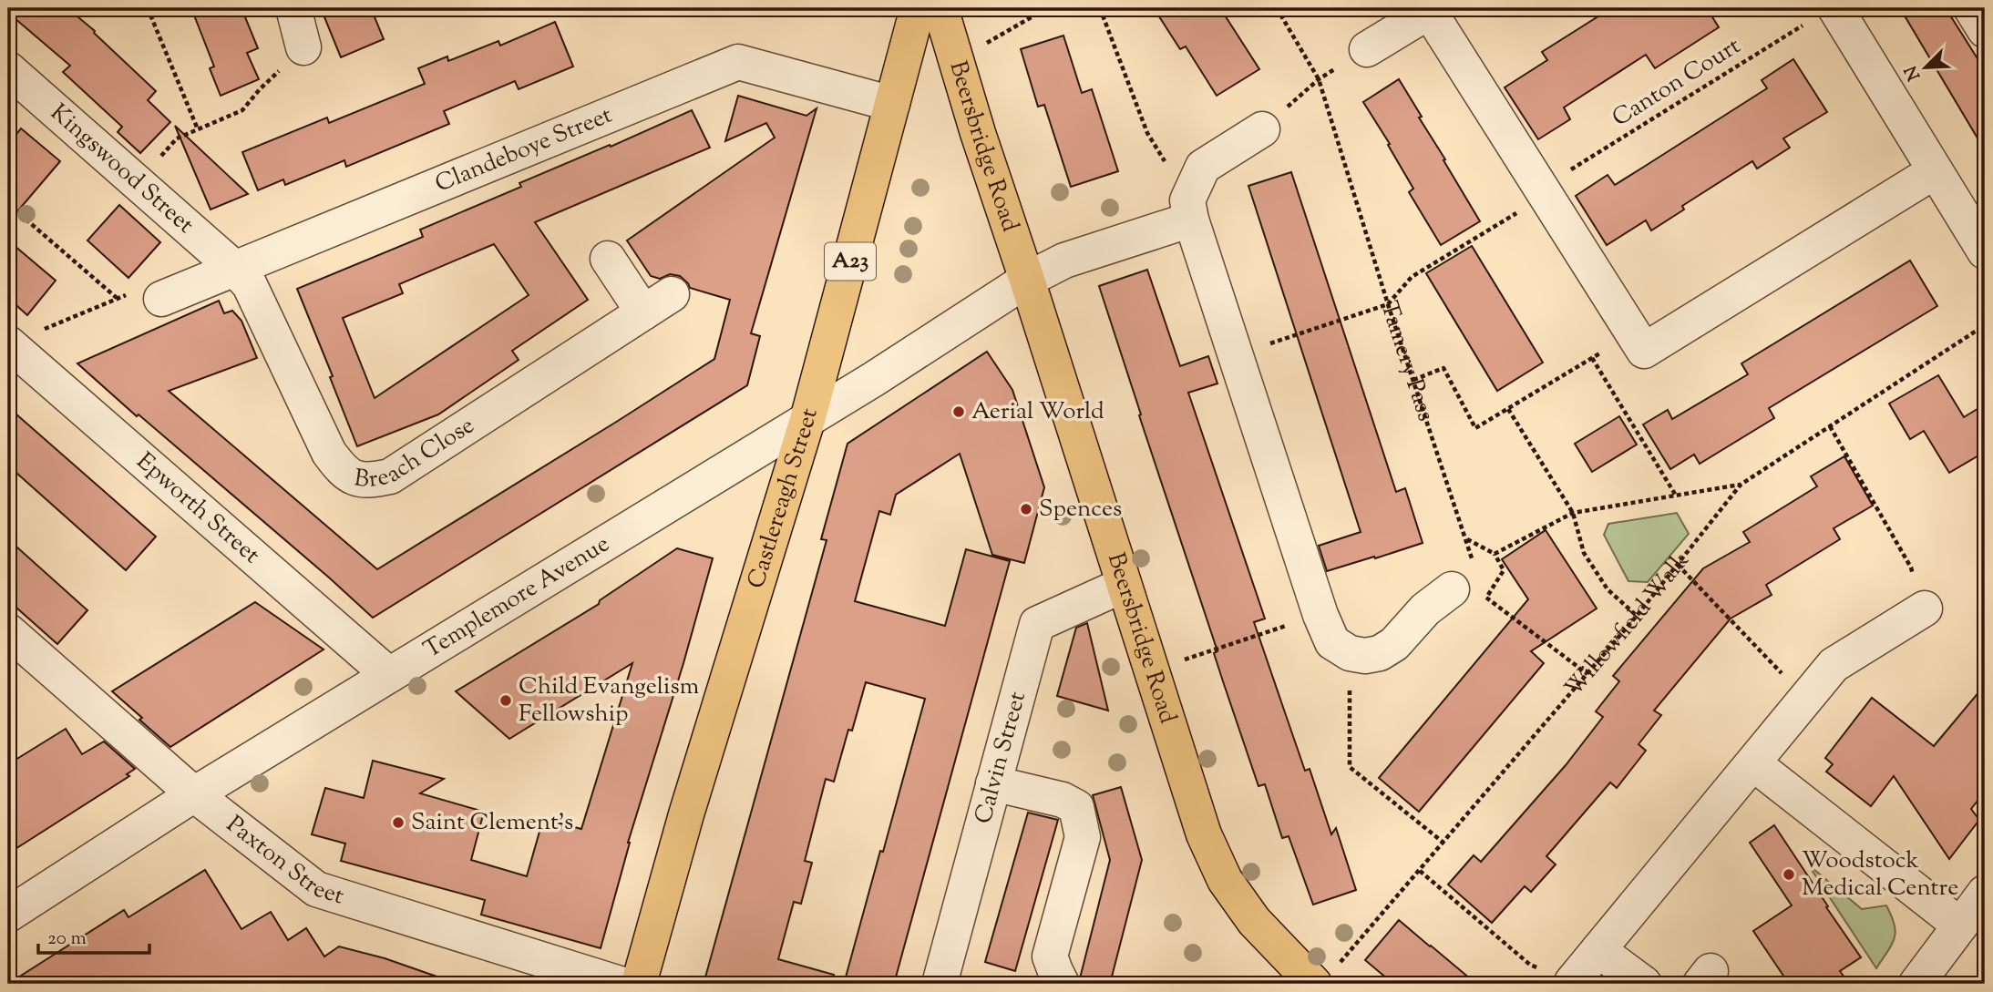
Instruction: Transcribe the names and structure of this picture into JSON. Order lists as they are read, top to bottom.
{
  "streets": {
    "main road": ["Beersbridge Road", "A23", "Castlereagh Street"],
    "street": [
      "Clandeboye Street",
      "Kingswood Street",
      "Breach Close",
      "Epworth Street",
      "Templemore Avenue",
      "Calvin Street",
      "Paxton Street"
    ],
    "path": ["Canton Court", "Tamery Pass", "Willowfield Walk"]
  },
  "crossings": [
    ["Canton Court", "Tamery Pass"],
    ["Beersbridge Road", "Templemore Avenue"],
    ["Beersbridge Road", "Willowfield Walk"],
    ["Beersbridge Road", "Calvin Street"],
    ["Clandeboye Street", "Kingswood Street"],
    ["Clandeboye Street", "Breach Close"],
    ["Clandeboye Street", "Castlereagh Street"],
    ["Kingswood Street", "Breach Close"],
    ["Tamery Pass", "Willowfield Walk"],
    ["Castlereagh Street", "Templemore Avenue"],
    ["Epworth Street", "Templemore Avenue"],
    ["Templemore Avenue", "Paxton Street"]
  ],
  "places": [
    "Aerial World",
    "Spences",
    "Child Evangelism Fellowship",
    "Saint Clement's",
    "Woodstock Medical Centre"
  ],
  "scale_bar": "20 m",
  "north": "bottom left"
}
